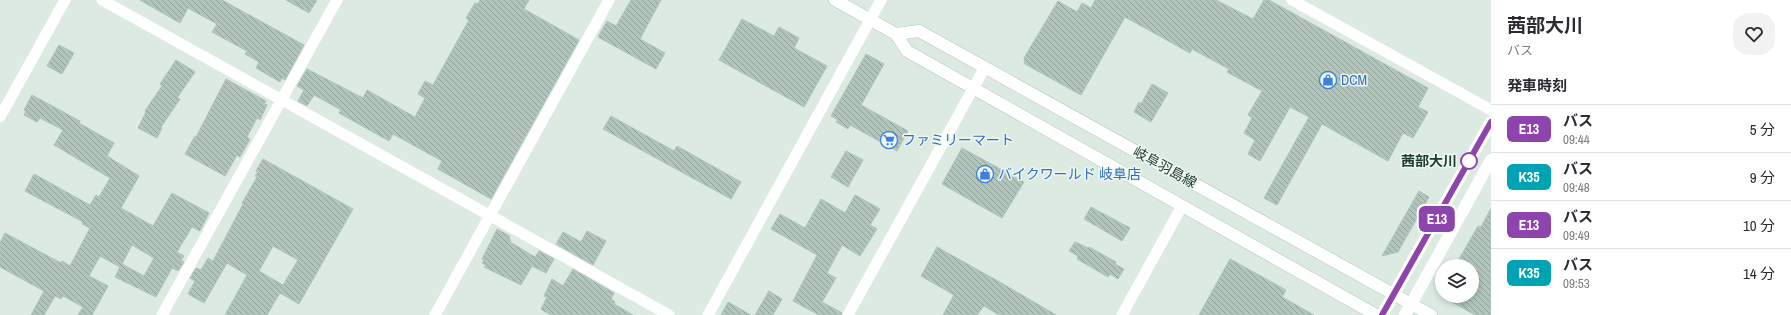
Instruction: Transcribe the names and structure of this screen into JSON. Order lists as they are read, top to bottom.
{
  "streets": {
    "main road": ["岐阜羽島線"]
  },
  "places": {
    "shop": ["DCM", "バイクワールド 岐阜店"],
    "supermarket": ["ファミリーマート"],
    "other": ["茜部大川"]
  },
  "lines": ["bus line E13"],
  "page": {
    "on_map": "E13",
    "heading": [
      ["茜部大川", "バス"],
      "発車時刻"
    ],
    "list": [
      {
        "mark": "E13",
        "name": "バス",
        "note": "09:44",
        "value": "5 分"
      },
      {
        "mark": "K35",
        "name": "バス",
        "note": "09:48",
        "value": "9 分"
      },
      {
        "mark": "E13",
        "name": "バス",
        "note": "09:49",
        "value": "10 分"
      },
      {
        "mark": "K35",
        "name": "バス",
        "note": "09:53",
        "value": "14 分"
      }
    ]
  }
}
